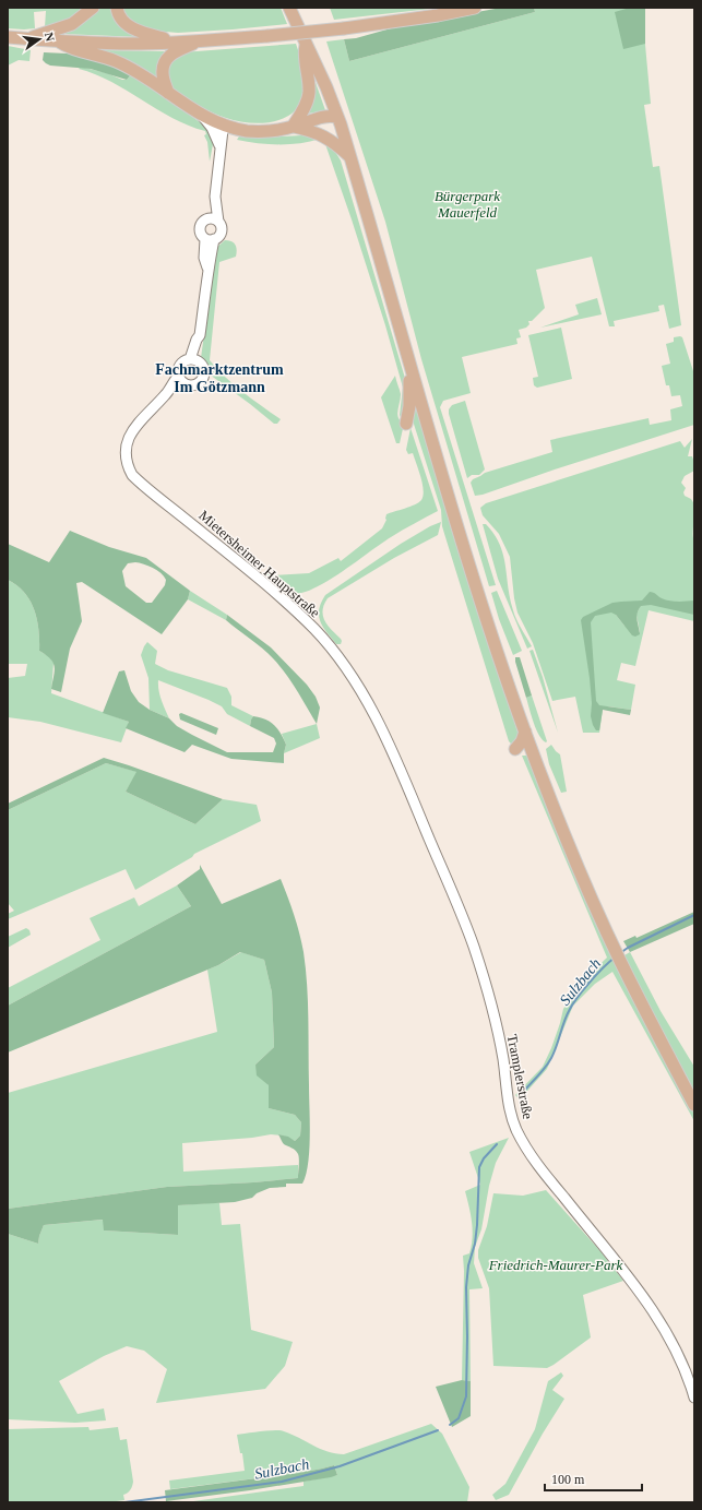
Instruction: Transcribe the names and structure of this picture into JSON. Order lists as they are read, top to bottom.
{
  "streets": {
    "street": ["Mietersheimer Hauptstraße", "Tramplerstraße"]
  },
  "crossings": [
    ["Mietersheimer Hauptstraße", "Tramplerstraße"]
  ],
  "districts": ["Fachmarktzentrum Im Götzmann"],
  "water": ["Sulzbach"],
  "parks": ["Bürgerpark Mauerfeld", "Friedrich-Maurer-Park"],
  "scale_bar": "100 m",
  "north": "right"
}
